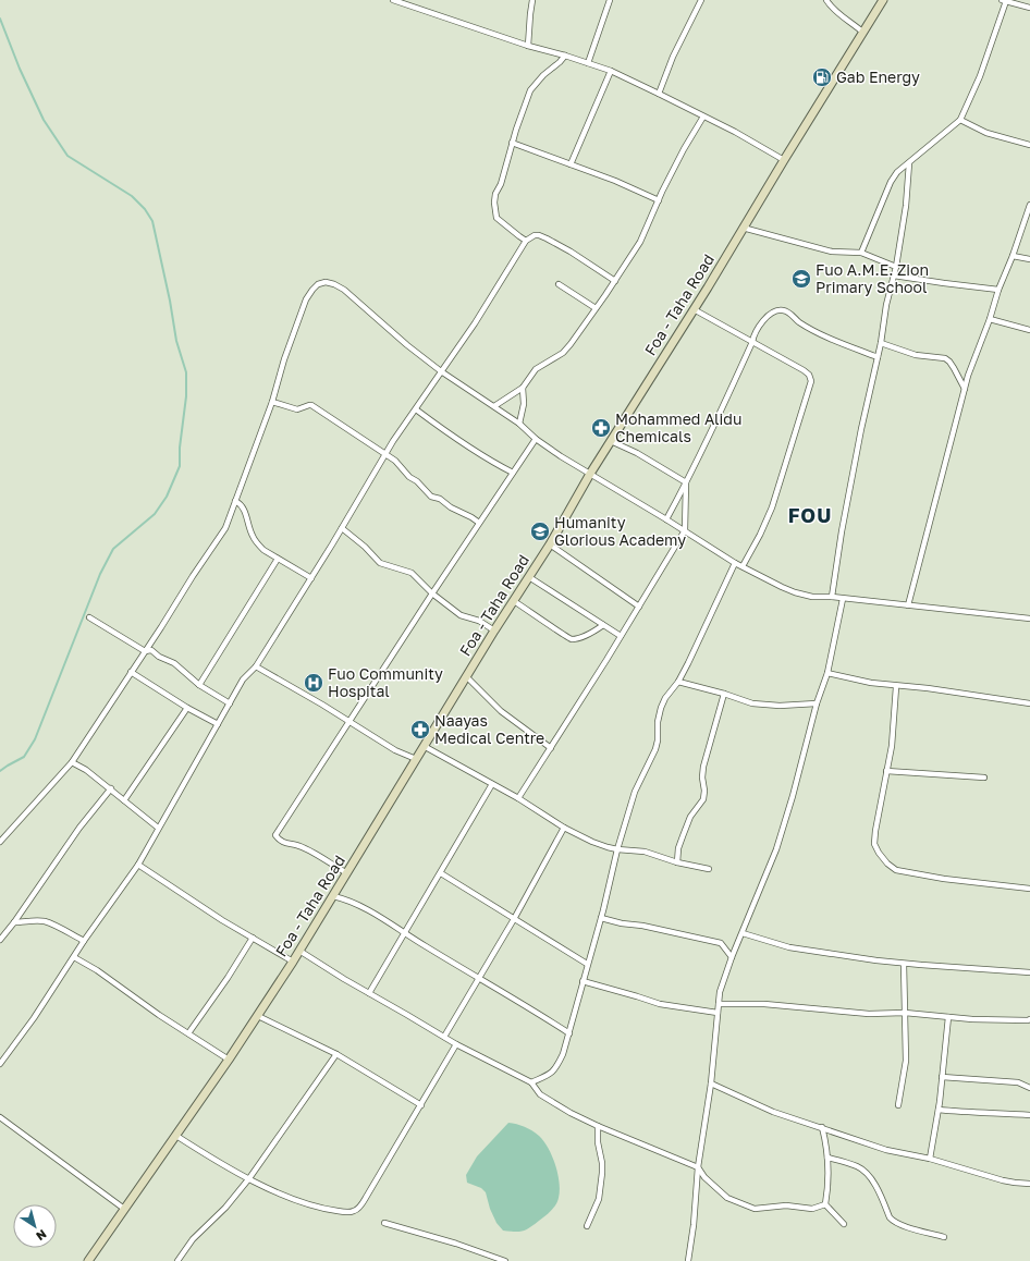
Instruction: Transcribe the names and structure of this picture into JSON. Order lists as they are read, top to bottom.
{
  "streets": {
    "street": ["Foa - Taha Road"]
  },
  "districts": ["FOU"],
  "places": {
    "fuel station": ["Gab Energy"],
    "school or university": ["Fuo A.M.E. Zion Primary School", "Humanity Glorious Academy"],
    "pharmacy": ["Mohammed Alidu Chemicals", "Naayas Medical Centre"],
    "hospital": ["Fuo Community Hospital"]
  },
  "north": "bottom right"
}
